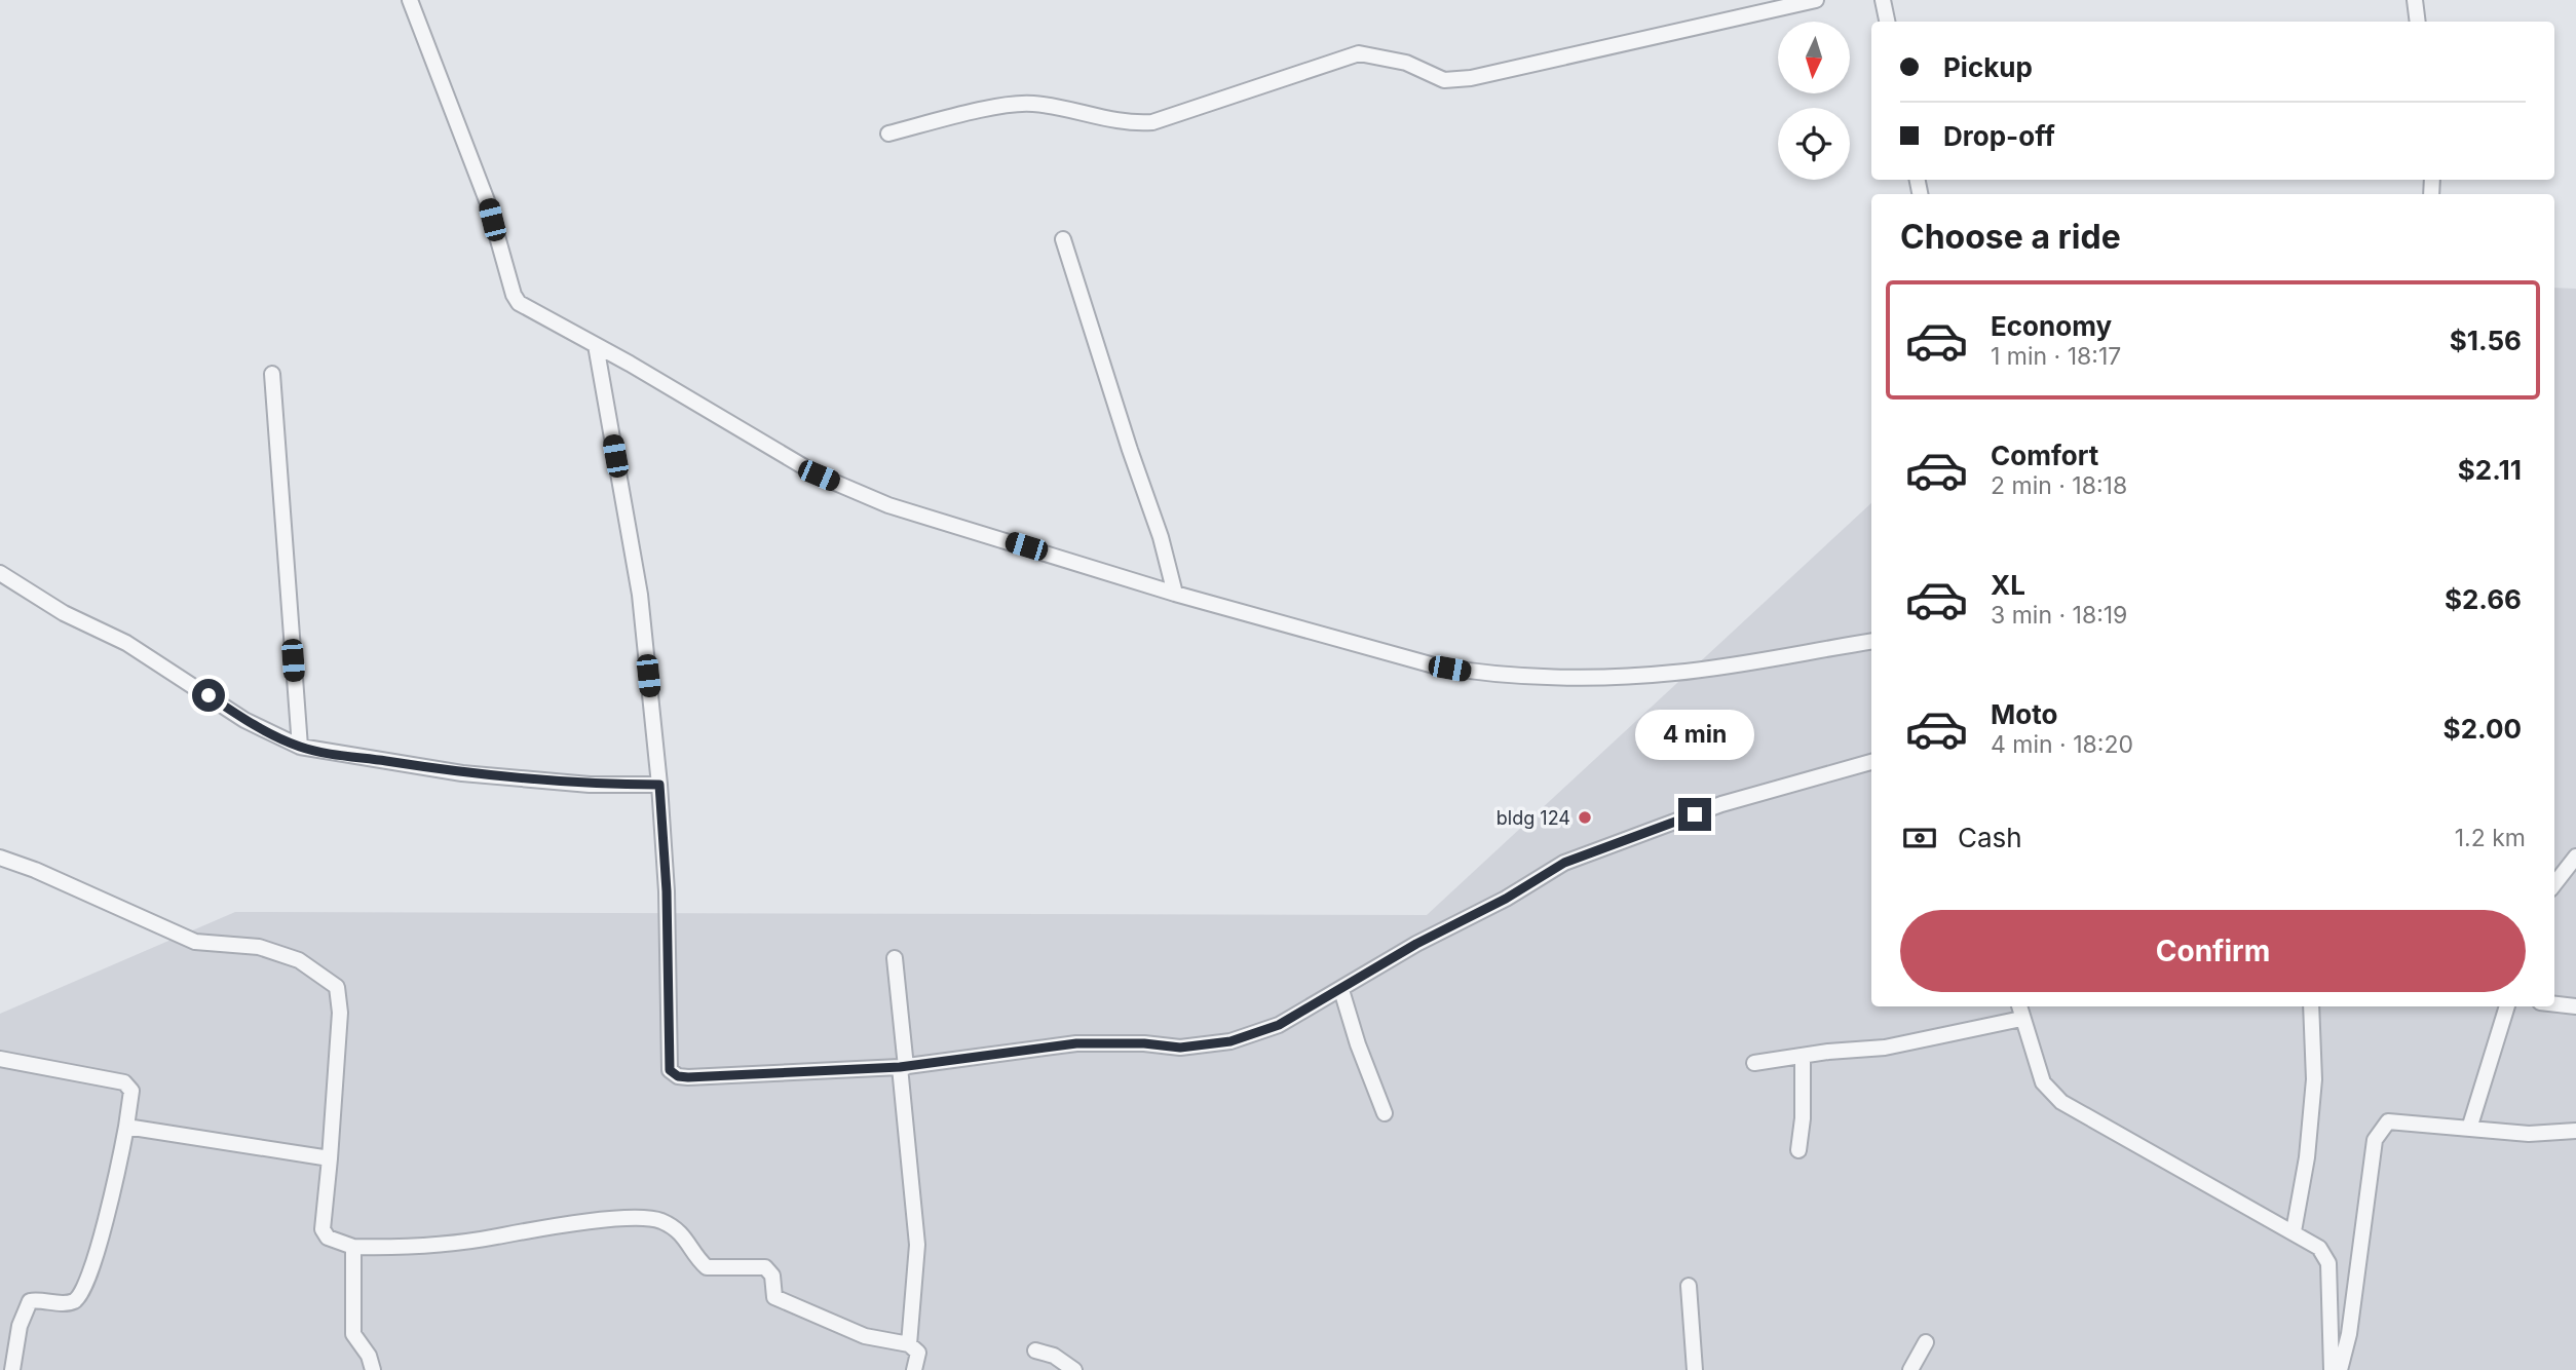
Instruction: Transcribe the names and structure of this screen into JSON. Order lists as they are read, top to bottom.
{
  "places": ["bldg 124"],
  "north": "bottom",
  "page": {
    "banner": ["Pickup", "Drop-off"],
    "heading": "Choose a ride",
    "list": [
      {
        "name": "Economy",
        "note": "1 min · 18:17",
        "value": "$1.56"
      },
      {
        "name": "Comfort",
        "note": "2 min · 18:18",
        "value": "$2.11"
      },
      {
        "name": "XL",
        "note": "3 min · 18:19",
        "value": "$2.66"
      },
      {
        "name": "Moto",
        "note": "4 min · 18:20",
        "value": "$2.00"
      }
    ],
    "bubble": "4 min",
    "pay": ["Cash", "1.2 km"],
    "buttons": "Confirm"
  }
}
